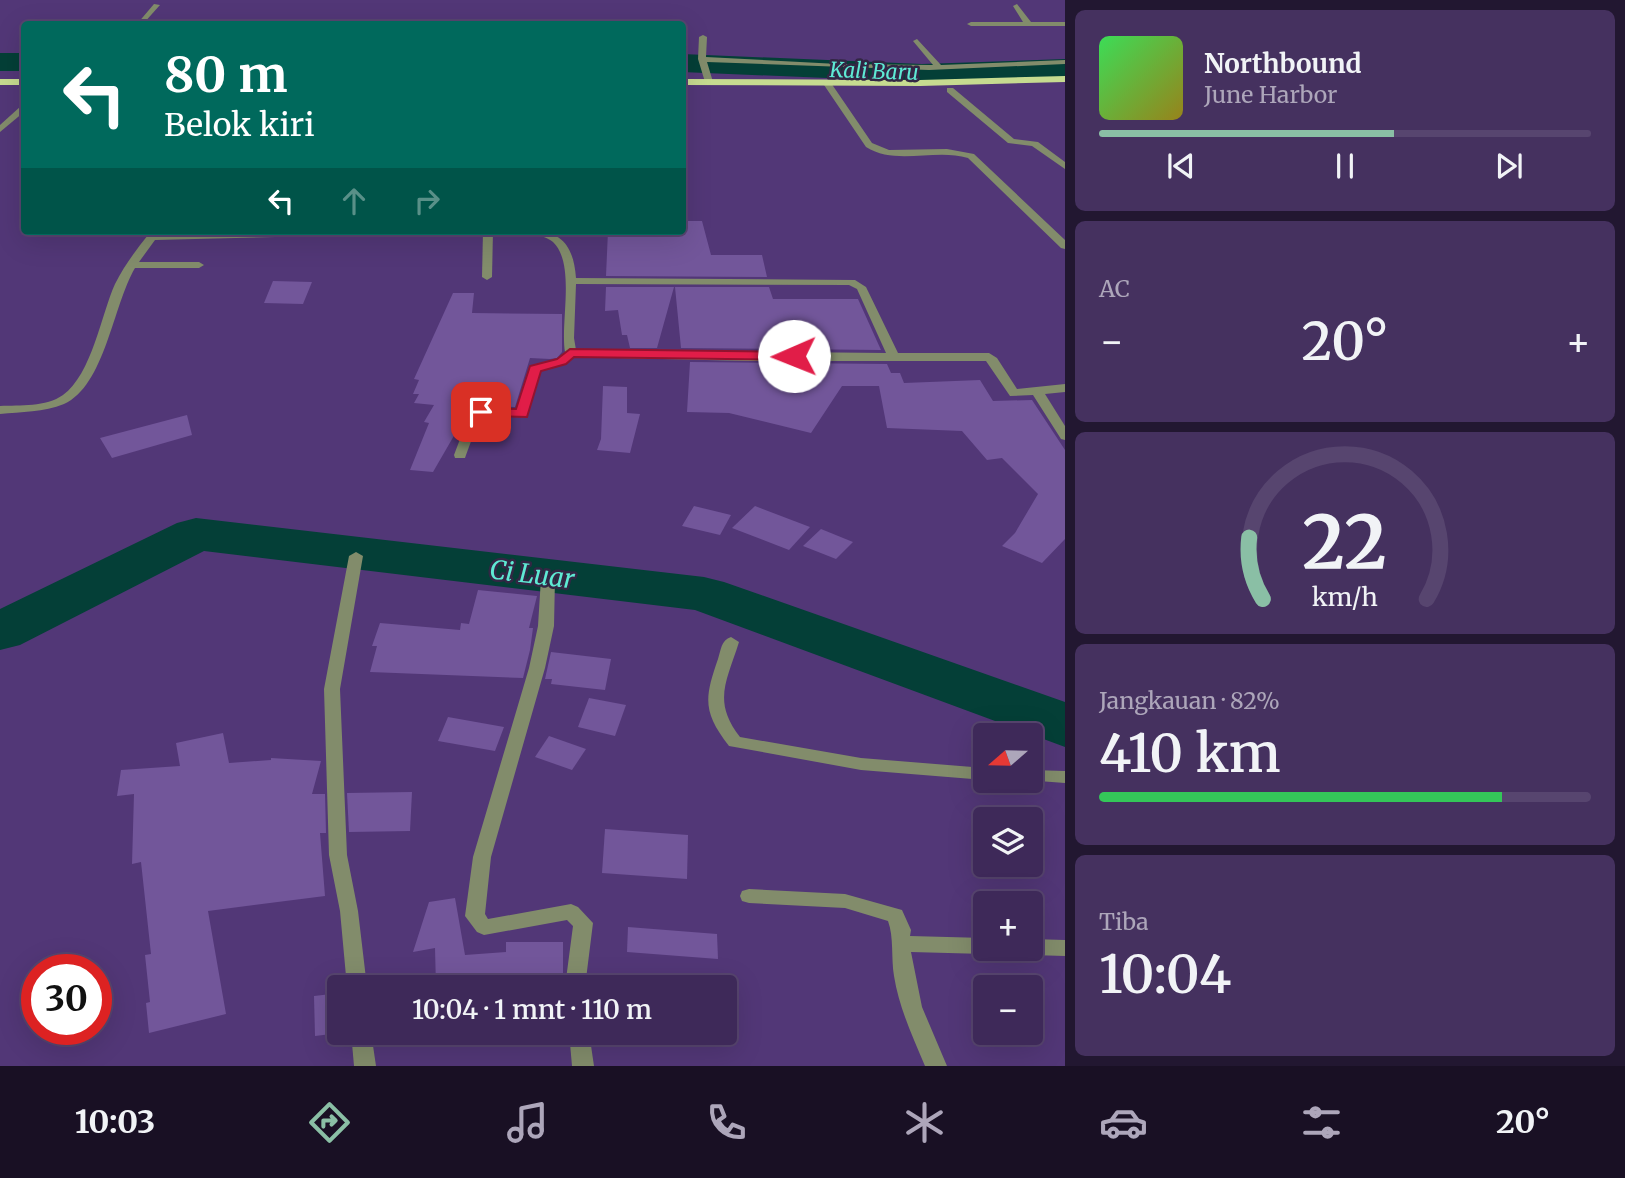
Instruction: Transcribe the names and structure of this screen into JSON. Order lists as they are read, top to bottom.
{
  "water": ["Kali Baru", "Ci Luar"],
  "north": "left",
  "page": {
    "turn": ["80 m", "Belok kiri"],
    "song": ["Northbound", "June Harbor"],
    "tile": [
      "AC",
      ["Jangkauan · 82%", "410 km"],
      ["Tiba", "10:04"]
    ],
    "heat": ["−", "20°", "+"],
    "map_buttons": ["+", "−"],
    "limit": "30",
    "trip": "10:04 · 1 mnt · 110 m",
    "tabs": ["10:03", "20°"],
    "gauge": ["22", "km/h"]
  }
}
